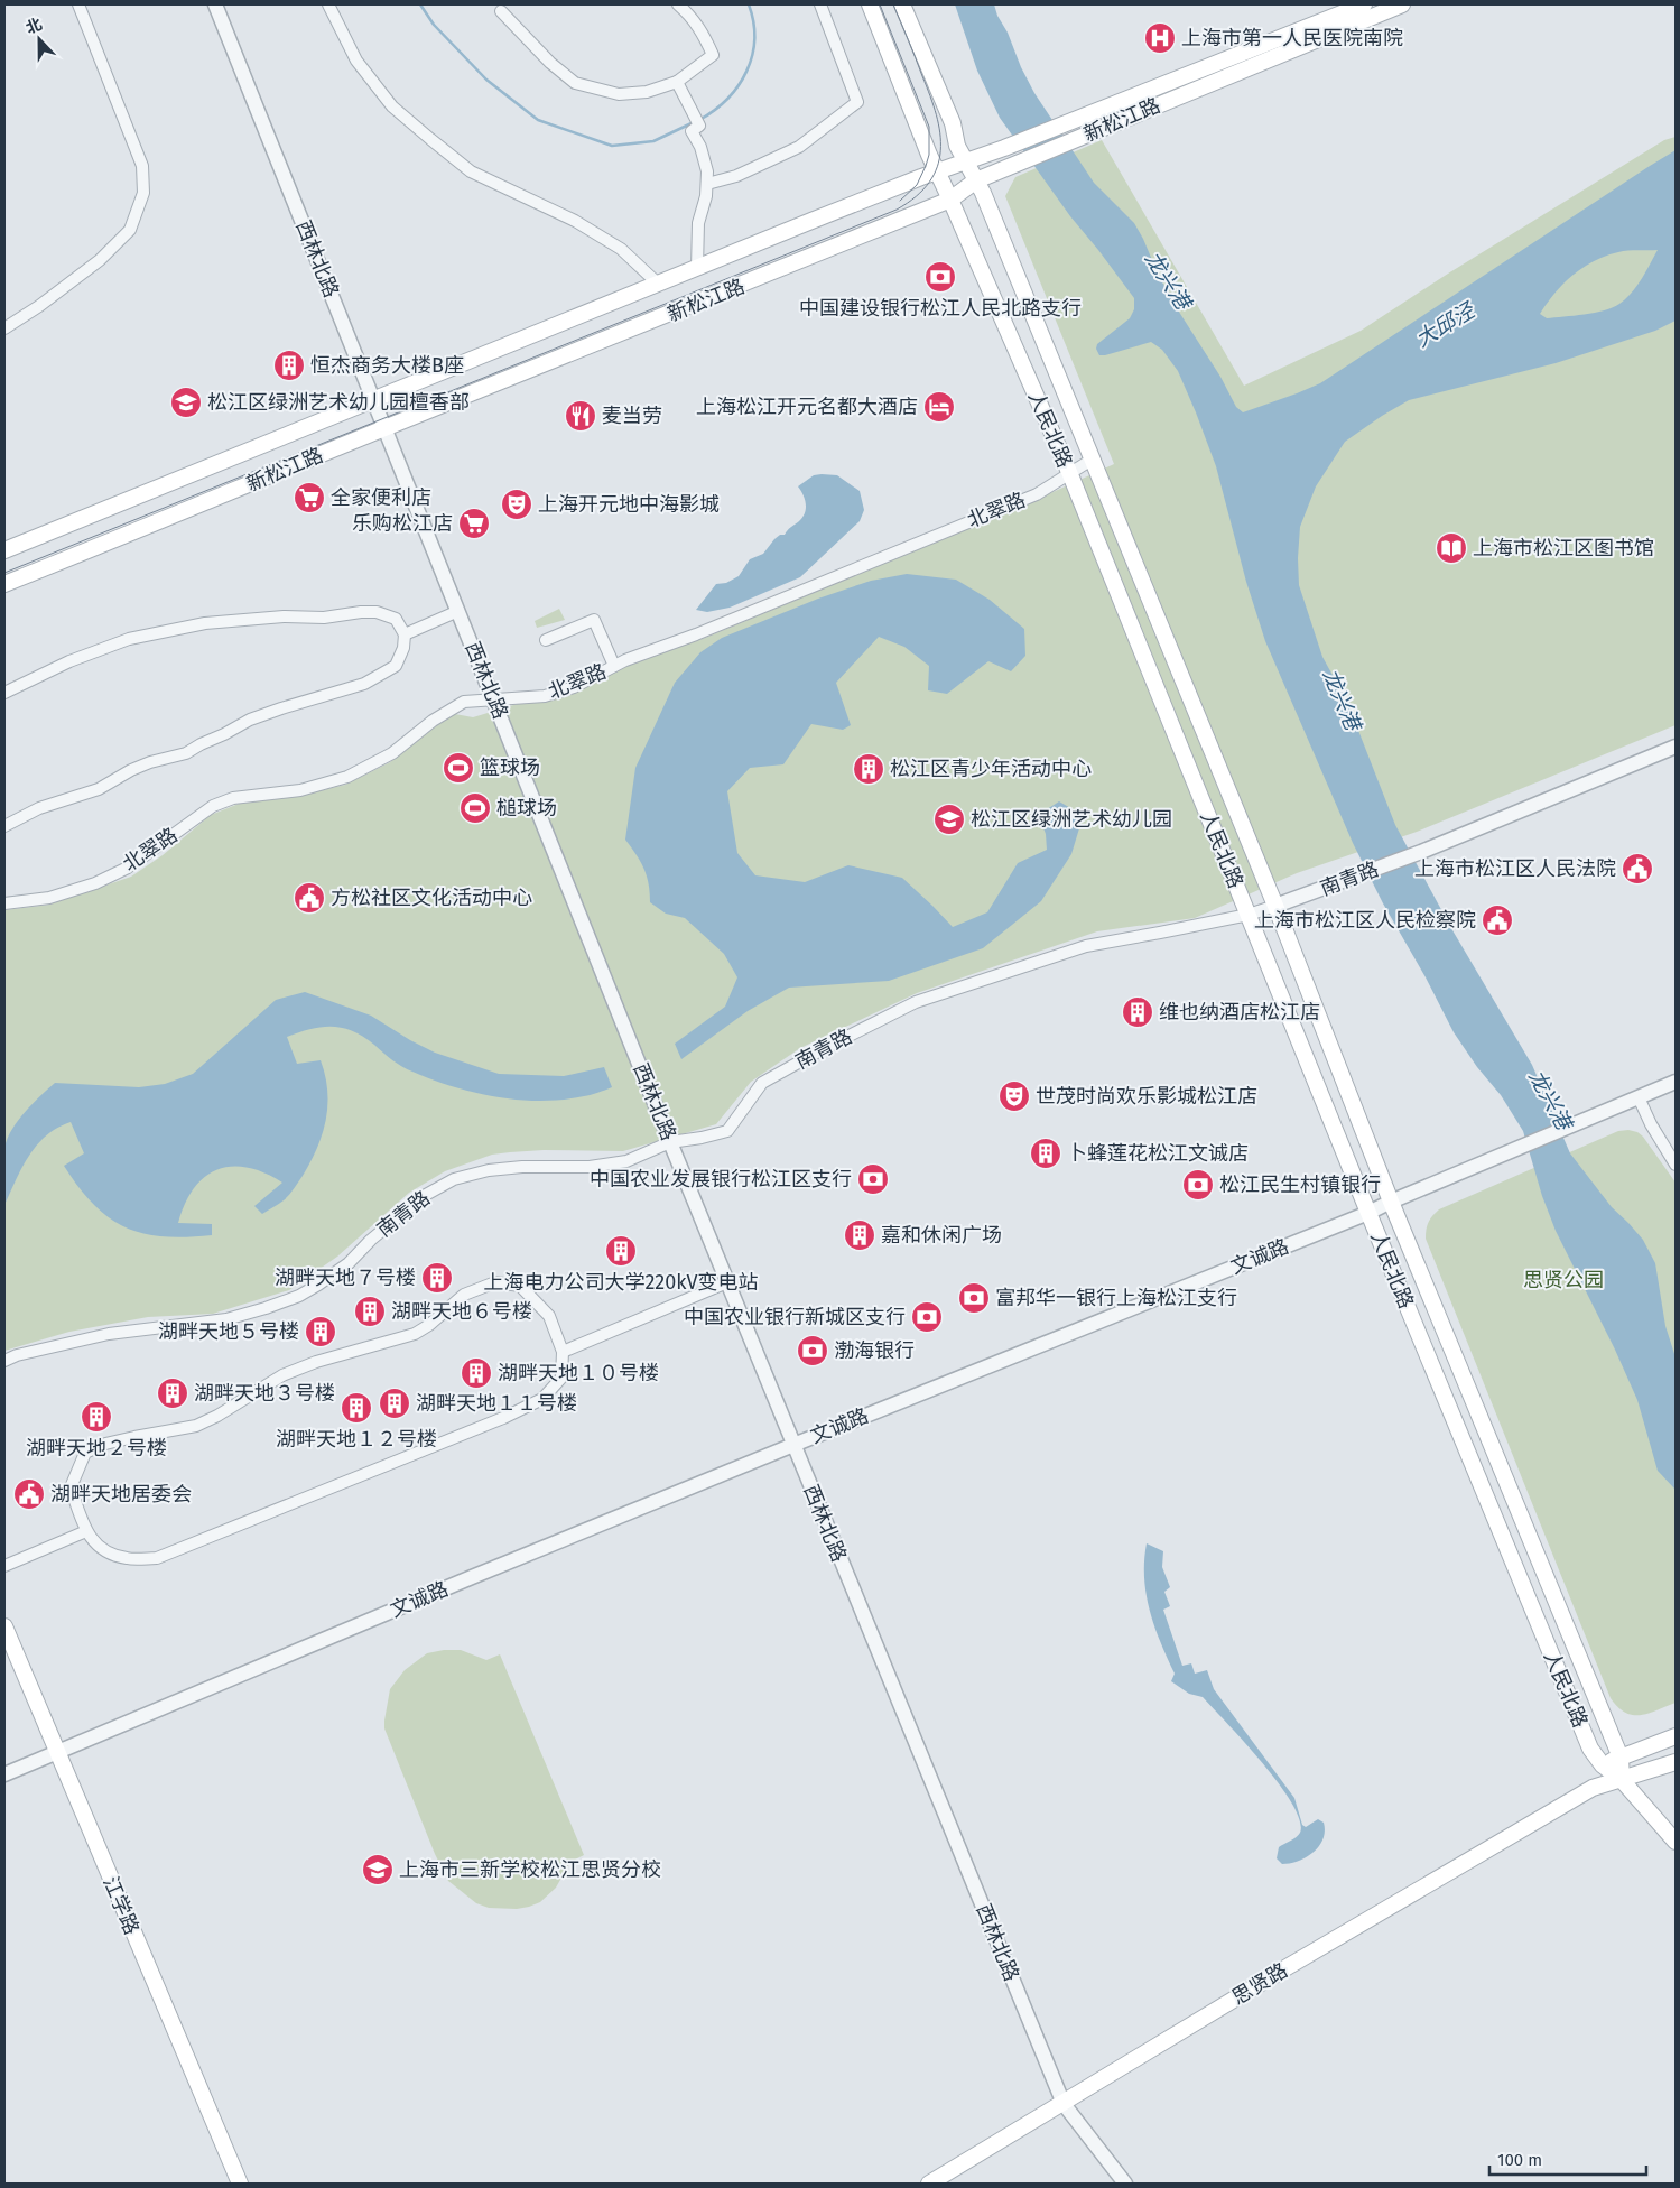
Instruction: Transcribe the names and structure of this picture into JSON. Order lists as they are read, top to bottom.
{
  "streets": {
    "main road": [
      "新松江路",
      "人民北路",
      "江学路",
      "思贤路"
    ],
    "street": [
      "西林北路",
      "北翠路",
      "南青路",
      "文诚路"
    ]
  },
  "crossings": [
    ["新松江路", "西林北路"],
    ["新松江路", "人民北路"],
    ["西林北路", "北翠路"],
    ["西林北路", "南青路"],
    ["西林北路", "文诚路"],
    ["西林北路", "思贤路"],
    ["人民北路", "北翠路"],
    ["人民北路", "南青路"],
    ["人民北路", "文诚路"],
    ["人民北路", "思贤路"],
    ["文诚路", "江学路"]
  ],
  "water": ["龙兴港", "大邱泾"],
  "parks": ["思贤公园"],
  "places": {
    "hospital": ["上海市第一人民医院南院"],
    "bank": [
      "中国建设银行松江人民北路支行",
      "中国农业发展银行松江区支行",
      "松江民生村镇银行",
      "富邦华一银行上海松江支行",
      "中国农业银行新城区支行",
      "渤海银行"
    ],
    "building": [
      "恒杰商务大楼B座",
      "松江区青少年活动中心",
      "维也纳酒店松江店",
      "卜蜂莲花松江文诚店",
      "嘉和休闲广场",
      "上海电力公司大学220kV变电站",
      "湖畔天地７号楼",
      "湖畔天地６号楼",
      "湖畔天地５号楼",
      "湖畔天地１０号楼",
      "湖畔天地３号楼",
      "湖畔天地１１号楼",
      "湖畔天地１２号楼",
      "湖畔天地２号楼"
    ],
    "school or university": ["松江区绿洲艺术幼儿园檀香部", "松江区绿洲艺术幼儿园", "上海市三新学校松江思贤分校"],
    "hotel": ["上海松江开元名都大酒店"],
    "restaurant": ["麦当劳"],
    "supermarket": ["全家便利店", "乐购松江店"],
    "theatre": ["上海开元地中海影城", "世茂时尚欢乐影城松江店"],
    "library": ["上海市松江区图书馆"],
    "sports": ["篮球场", "槌球场"],
    "public building": [
      "上海市松江区人民法院",
      "方松社区文化活动中心",
      "上海市松江区人民检察院",
      "湖畔天地居委会"
    ]
  },
  "scale_bar": "100 m",
  "north": "top"
}
